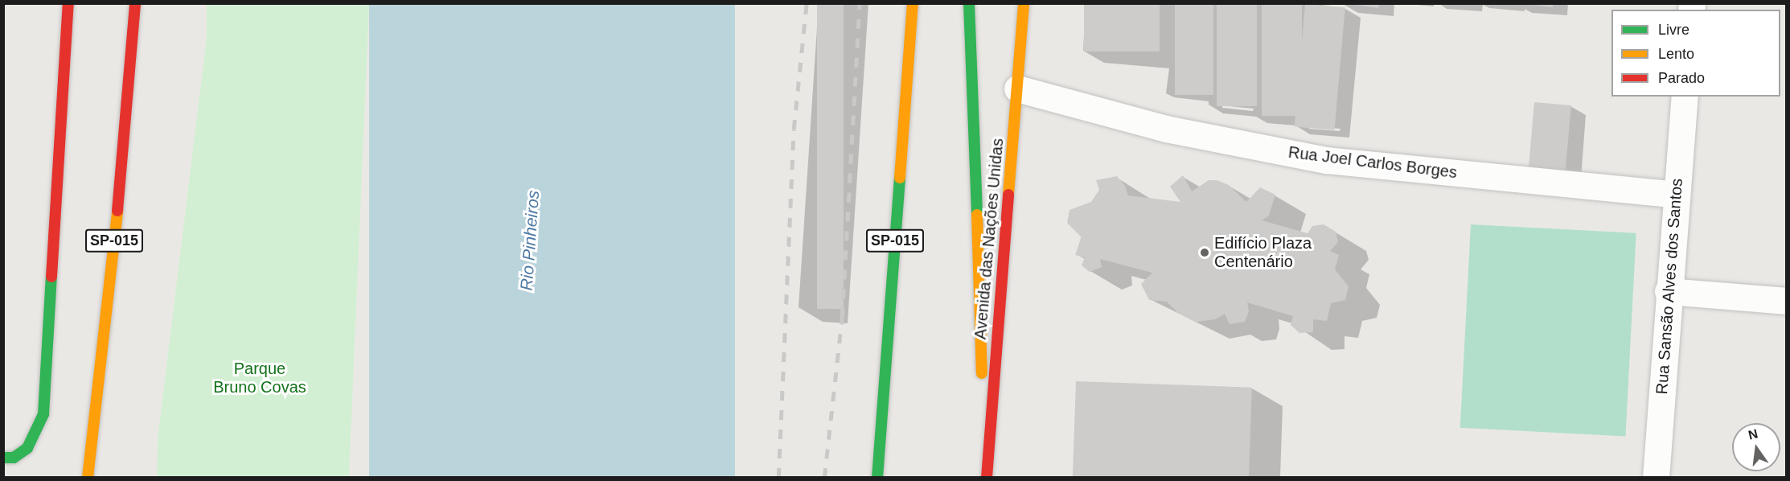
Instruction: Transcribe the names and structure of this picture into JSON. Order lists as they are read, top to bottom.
{
  "streets": {
    "highway": ["Avenida das Nações Unidas", "SP-015"],
    "street": ["Rua Joel Carlos Borges", "Rua Sansão Alves dos Santos"]
  },
  "crossings": [
    ["Rua Joel Carlos Borges", "Avenida das Nações Unidas"],
    ["Rua Joel Carlos Borges", "Rua Sansão Alves dos Santos"]
  ],
  "water": ["Rio Pinheiros"],
  "parks": ["Parque Bruno Covas"],
  "places": ["Edifício Plaza Centenário"],
  "legend": ["Livre", "Lento", "Parado"],
  "north": "top"
}
